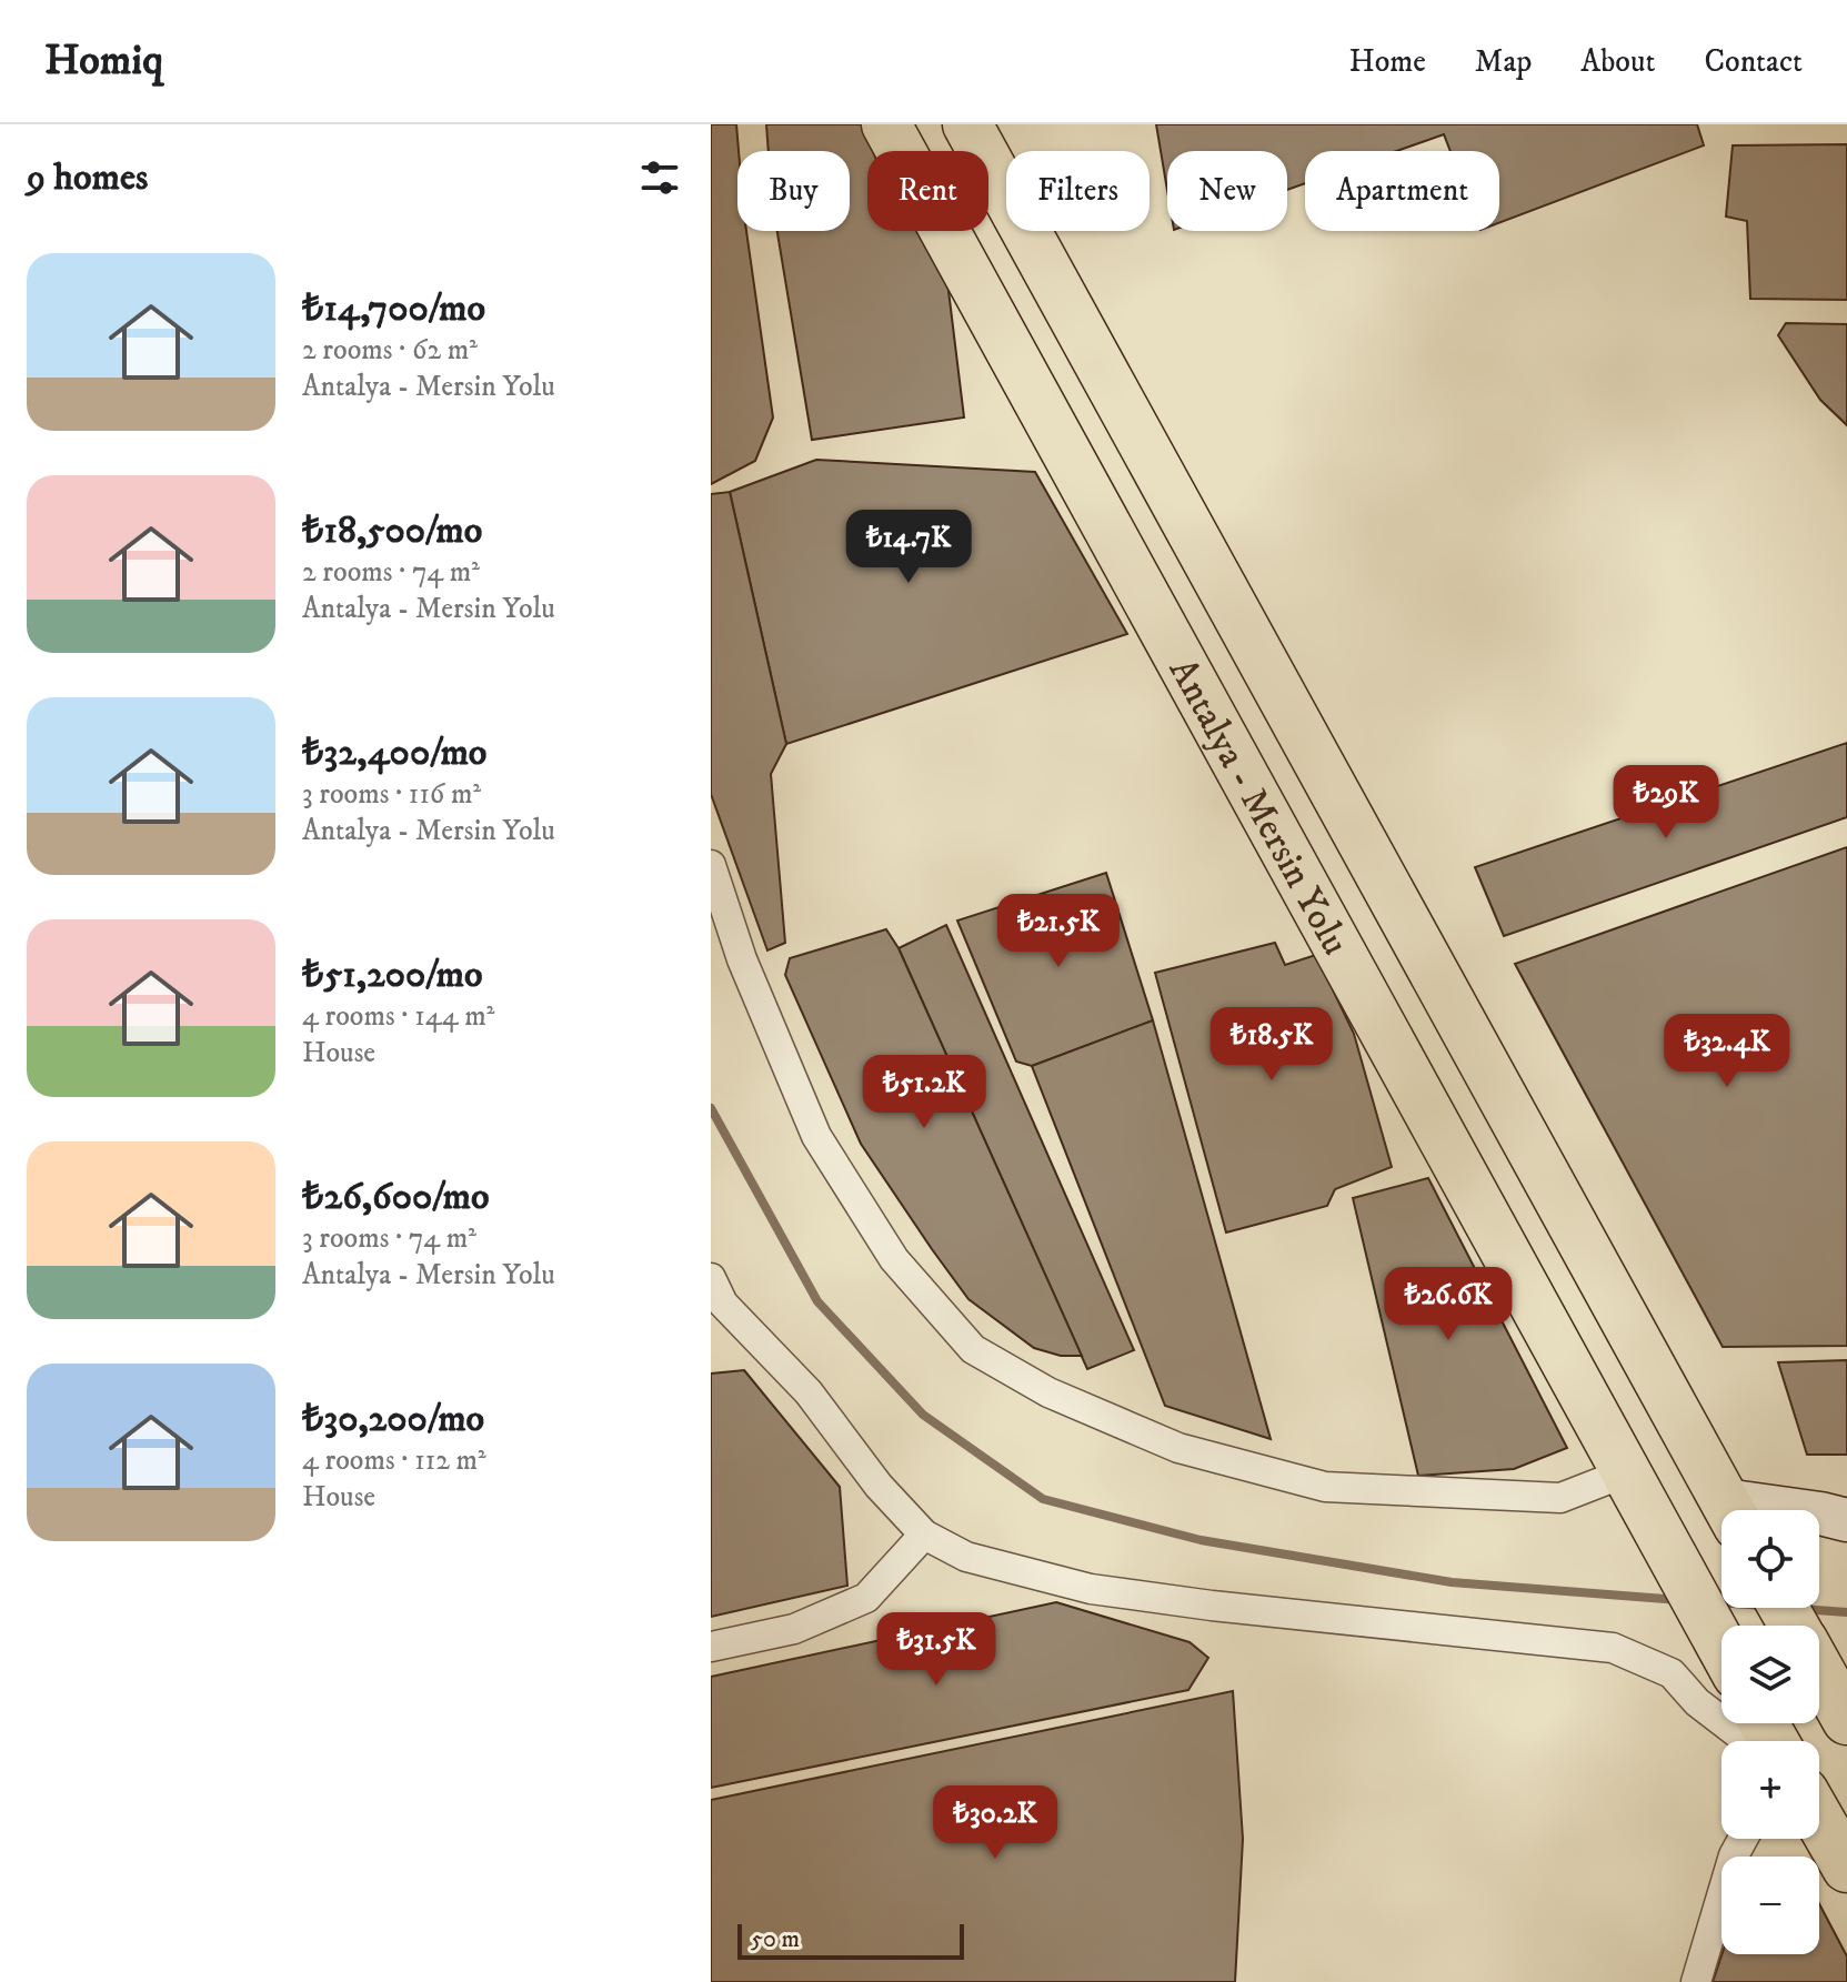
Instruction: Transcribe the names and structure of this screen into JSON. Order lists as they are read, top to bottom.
{
  "streets": {
    "highway": ["Antalya - Mersin Yolu"]
  },
  "scale_bar": "50 m",
  "page": {
    "header": "Homiq",
    "nav": [
      "Home",
      "Map",
      "About",
      "Contact"
    ],
    "heading": "9 homes",
    "chip": [
      "Buy",
      "Rent",
      "Filters",
      "New",
      "Apartment"
    ],
    "list": [
      {
        "name": "₺14,700/mo",
        "note": "2 rooms · 62 m² · Antalya - Mersin Yolu"
      },
      {
        "name": "₺18,500/mo",
        "note": "2 rooms · 74 m² · Antalya - Mersin Yolu"
      },
      {
        "name": "₺32,400/mo",
        "note": "3 rooms · 116 m² · Antalya - Mersin Yolu"
      },
      {
        "name": "₺51,200/mo",
        "note": "4 rooms · 144 m² · House"
      },
      {
        "name": "₺26,600/mo",
        "note": "3 rooms · 74 m² · Antalya - Mersin Yolu"
      },
      {
        "name": "₺30,200/mo",
        "note": "4 rooms · 112 m² · House"
      }
    ],
    "price": [
      "₺14.7K",
      "₺29K",
      "₺21.5K",
      "₺18.5K",
      "₺32.4K",
      "₺51.2K",
      "₺26.6K",
      "₺31.5K",
      "₺30.2K"
    ],
    "map_buttons": ["+", "−"],
    "scale": "50 m"
  }
}
